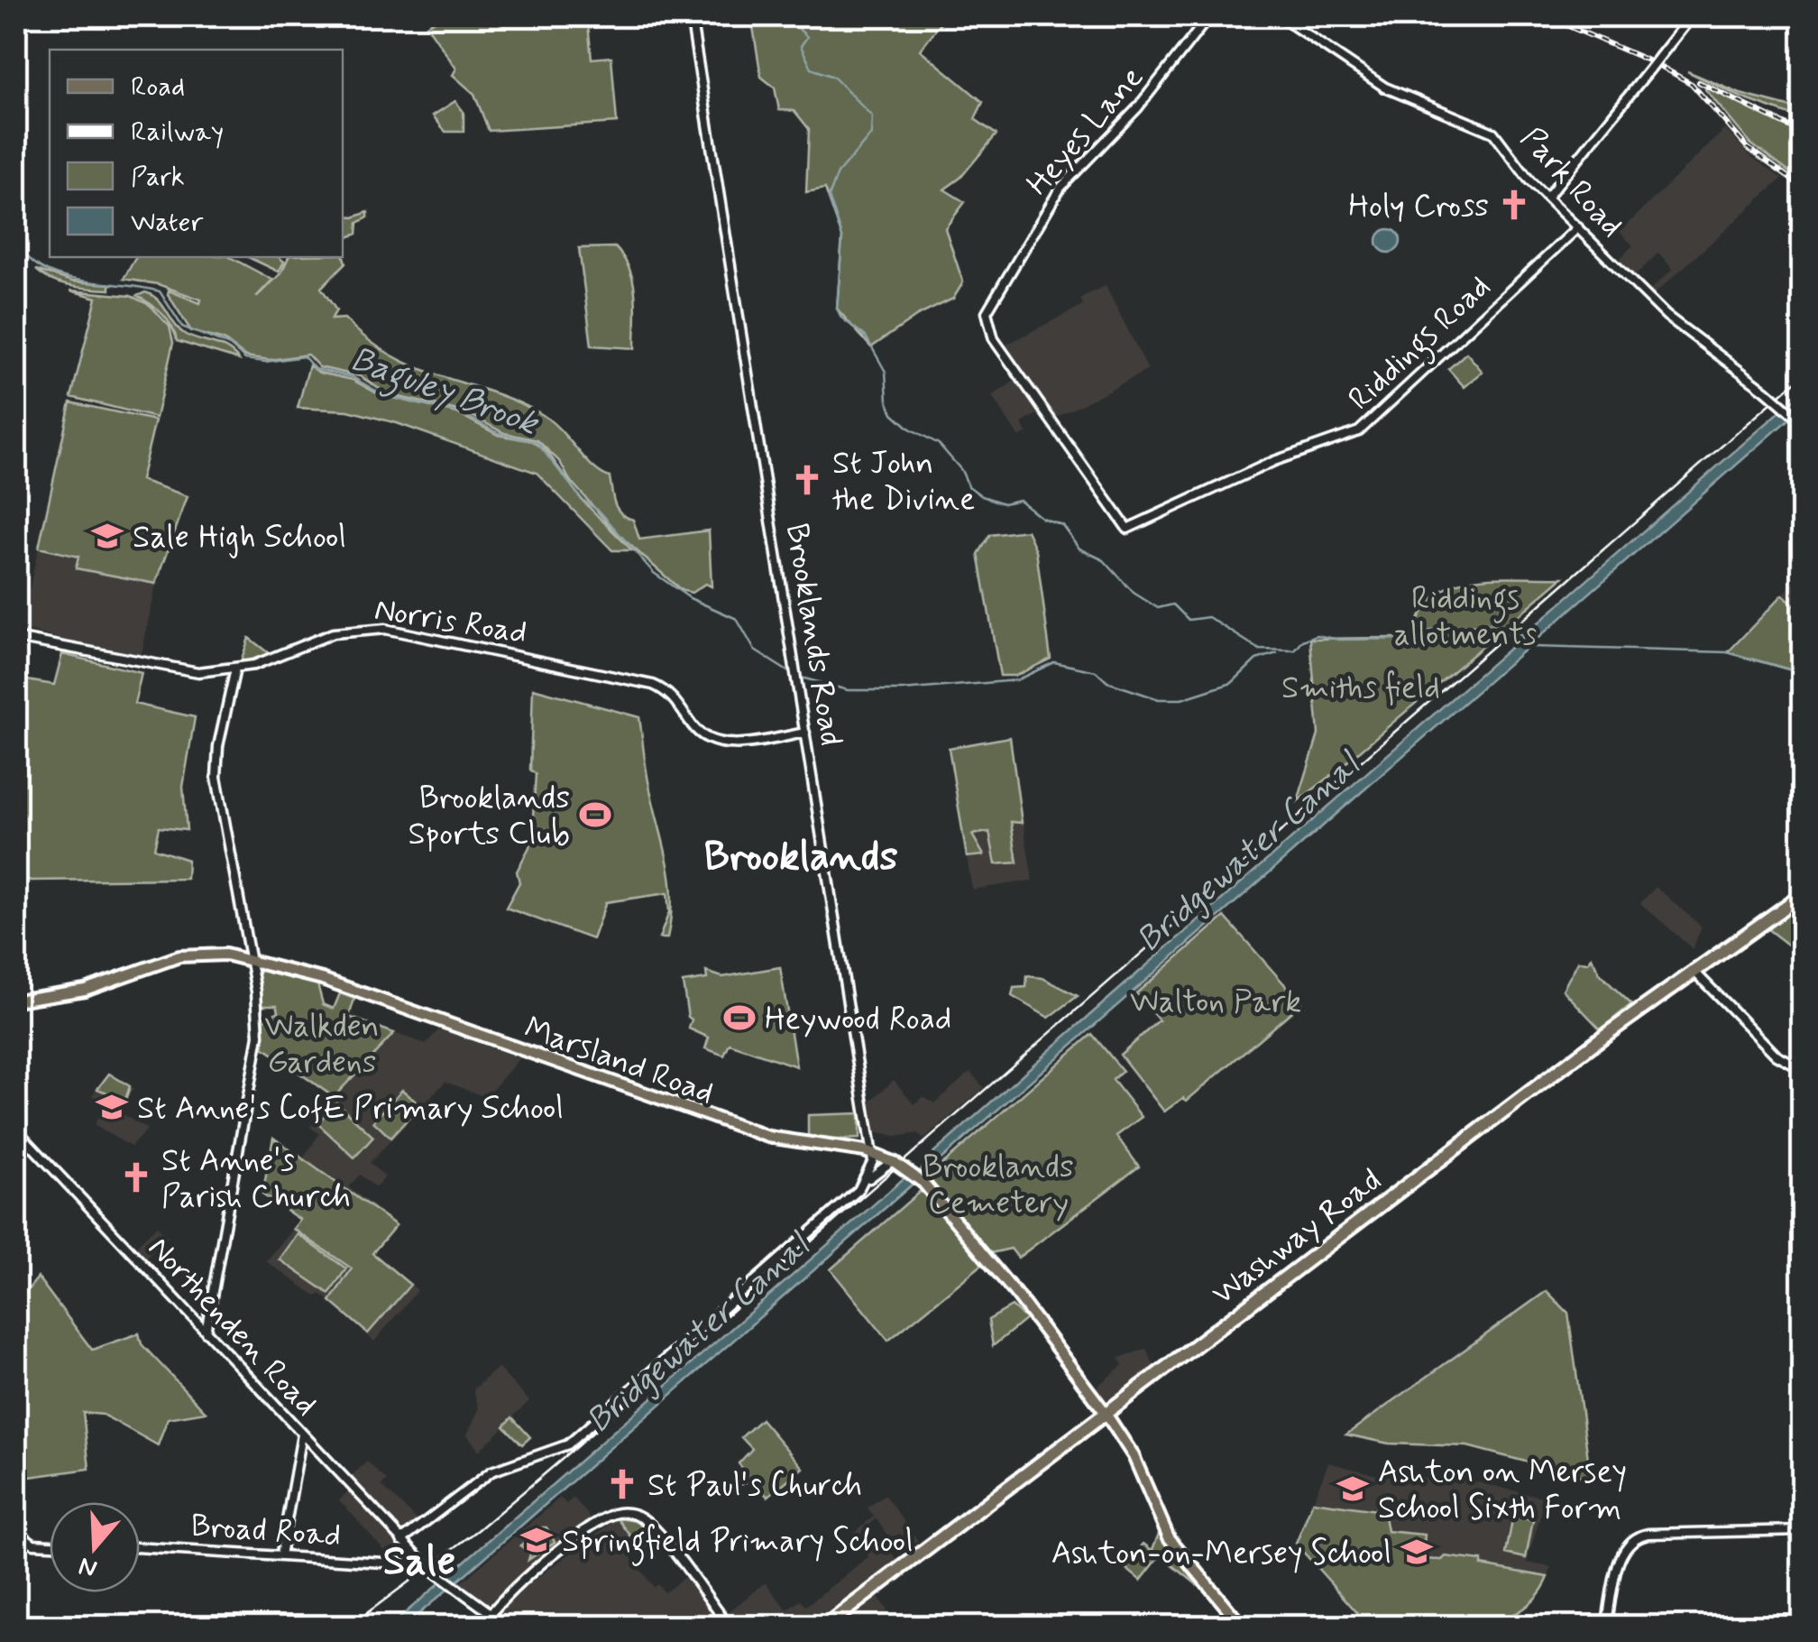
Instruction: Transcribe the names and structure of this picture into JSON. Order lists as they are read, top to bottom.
{
  "streets": {
    "highway": ["Washway Road"],
    "main road": ["Marsland Road"],
    "street": [
      "Heyes Lane",
      "Park Road",
      "Riddings Road",
      "Norris Road",
      "Brooklands Road",
      "Northenden Road",
      "Broad Road"
    ]
  },
  "crossings": [
    ["Heyes Lane", "Riddings Road"],
    ["Park Road", "Riddings Road"],
    ["Norris Road", "Brooklands Road"],
    ["Brooklands Road", "Marsland Road"],
    ["Marsland Road", "Washway Road"],
    ["Northenden Road", "Broad Road"]
  ],
  "districts": ["Brooklands", "Sale"],
  "water": ["Baguley Brook", "Bridgewater Canal"],
  "parks": [
    "Riddings allotments",
    "Smiths field",
    "Walton Park",
    "Walkden Gardens",
    "Brooklands Cemetery"
  ],
  "places": {
    "church": [
      "Holy Cross",
      "St John the Divine",
      "St Anne's Parish Church",
      "St Paul's Church"
    ],
    "school or university": [
      "Sale High School",
      "St Anne's CofE Primary School",
      "Ashton on Mersey School Sixth Form",
      "Springfield Primary School",
      "Ashton-on-Mersey School"
    ],
    "sports": ["Brooklands Sports Club", "Heywood Road"]
  },
  "legend": [
    "Road",
    "Railway",
    "Park",
    "Water"
  ],
  "north": "bottom"
}
